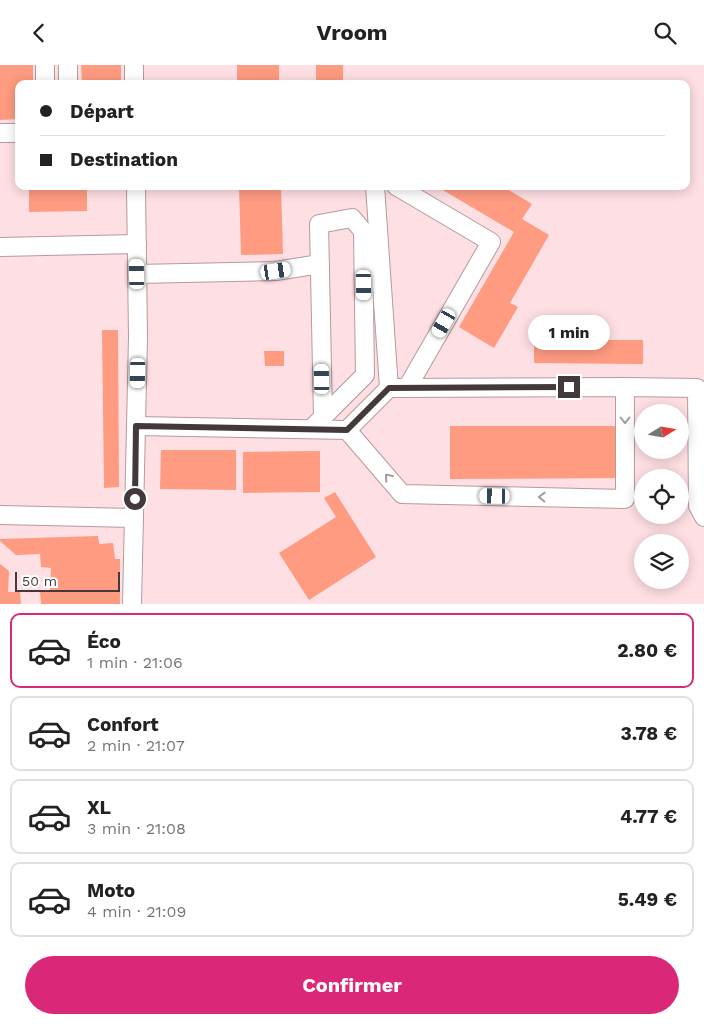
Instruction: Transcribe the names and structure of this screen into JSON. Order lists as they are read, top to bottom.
{
  "scale_bar": "50 m",
  "north": "right",
  "page": {
    "header": "Vroom",
    "banner": ["Départ", "Destination"],
    "bubble": "1 min",
    "scale": "50 m",
    "list": [
      {
        "name": "Éco",
        "note": "1 min · 21:06",
        "value": "2.80 €"
      },
      {
        "name": "Confort",
        "note": "2 min · 21:07",
        "value": "3.78 €"
      },
      {
        "name": "XL",
        "note": "3 min · 21:08",
        "value": "4.77 €"
      },
      {
        "name": "Moto",
        "note": "4 min · 21:09",
        "value": "5.49 €"
      }
    ],
    "buttons": "Confirmer"
  }
}
